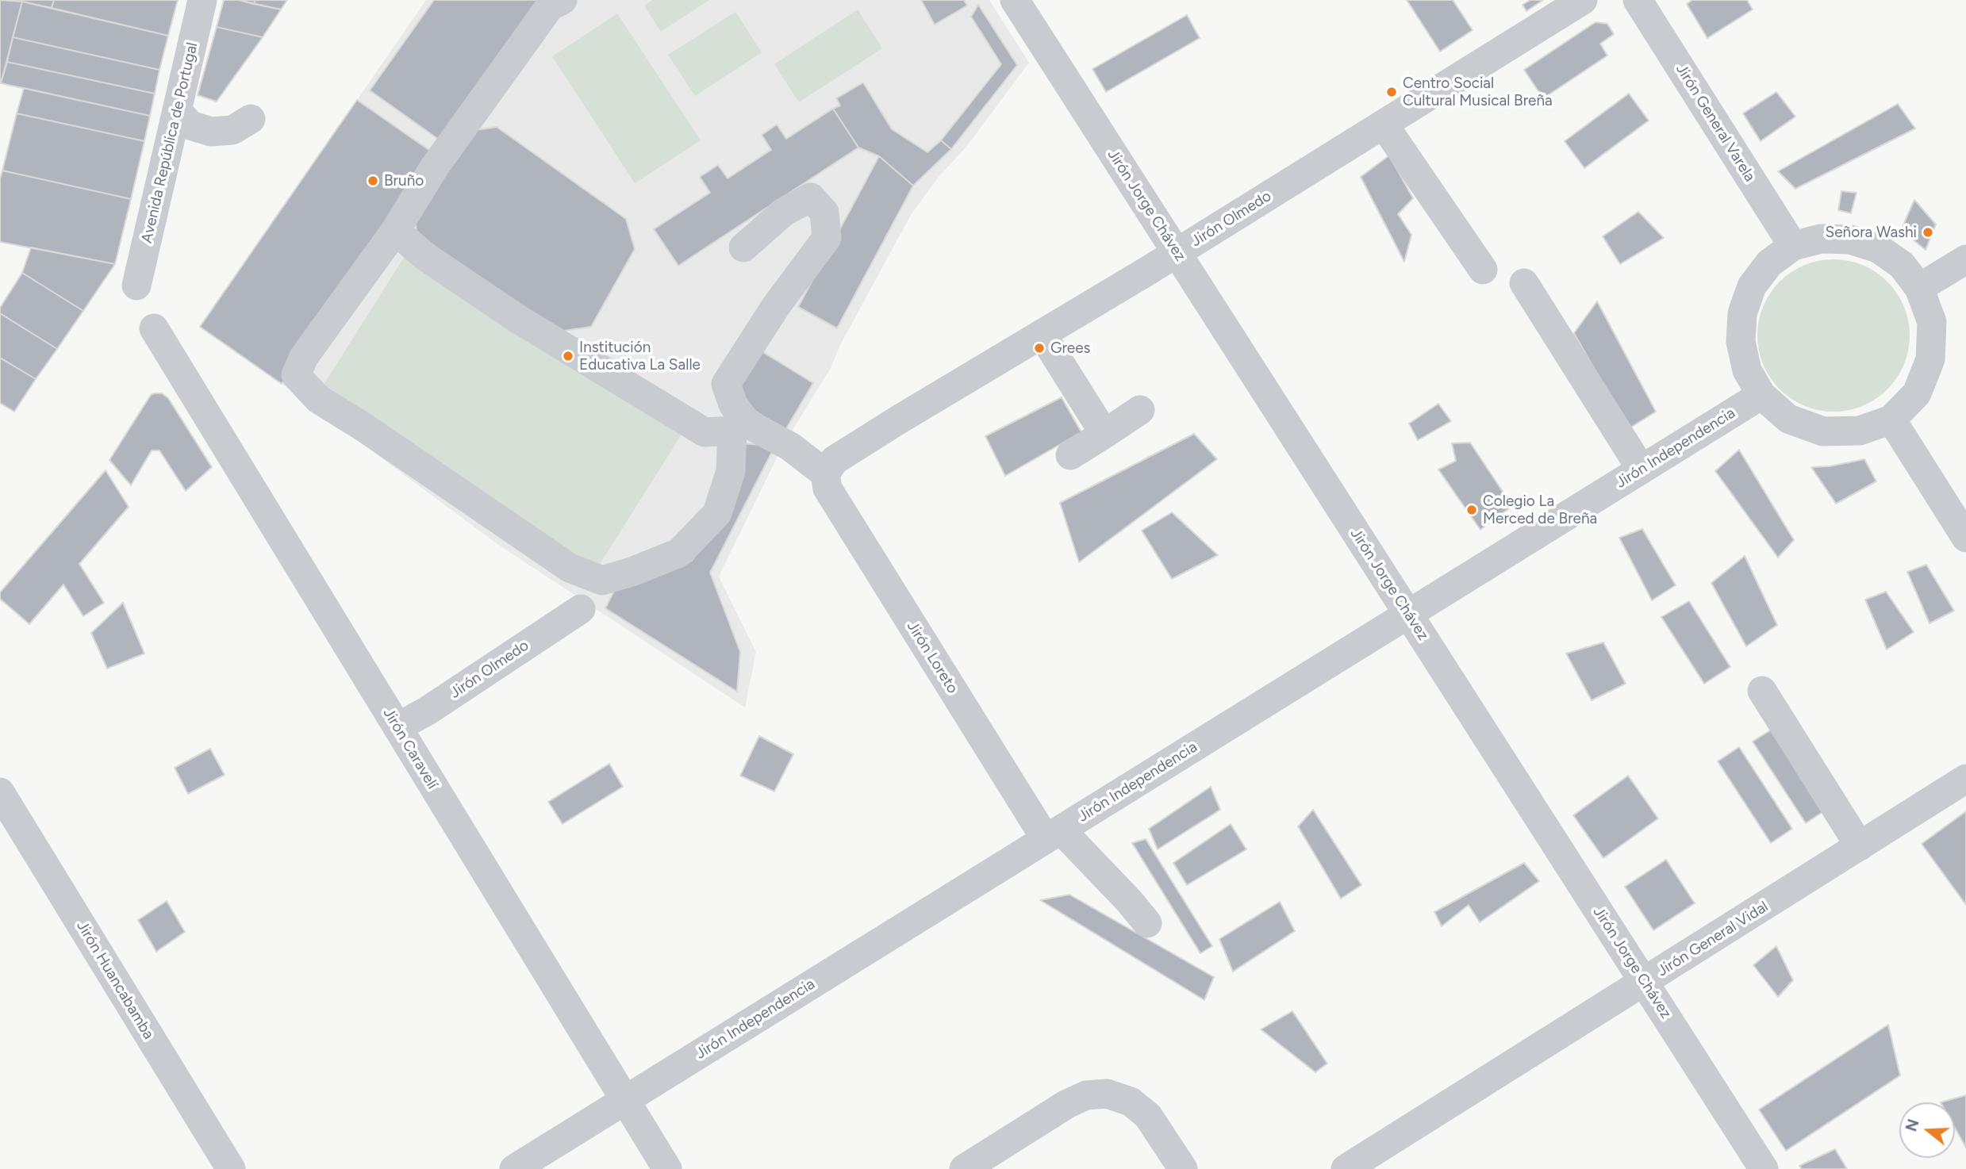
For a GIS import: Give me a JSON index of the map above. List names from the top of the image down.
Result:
{
  "streets": {
    "street": [
      "Jirón General Varela",
      "Avenida República de Portugal",
      "Jirón Jorge Chávez",
      "Jirón Olmedo",
      "Jirón Independencia",
      "Jirón Loreto",
      "Jirón Caravelí",
      "Jirón General Vidal",
      "Jirón Huancabamba"
    ]
  },
  "crossings": [
    ["Jirón General Varela", "Jirón Independencia"],
    ["Jirón Jorge Chávez", "Jirón Olmedo"],
    ["Jirón Jorge Chávez", "Jirón Independencia"],
    ["Jirón Jorge Chávez", "Jirón General Vidal"],
    ["Jirón Olmedo", "Jirón Loreto"],
    ["Jirón Olmedo", "Jirón Caravelí"],
    ["Jirón Independencia", "Jirón Loreto"],
    ["Jirón Independencia", "Jirón Caravelí"]
  ],
  "places": [
    "Centro Social Cultural Musical Breña",
    "Bruño",
    "Señora Washi",
    "Grees",
    "Institución Educativa La Salle",
    "Colegio La Merced de Breña"
  ],
  "north": "left"
}
